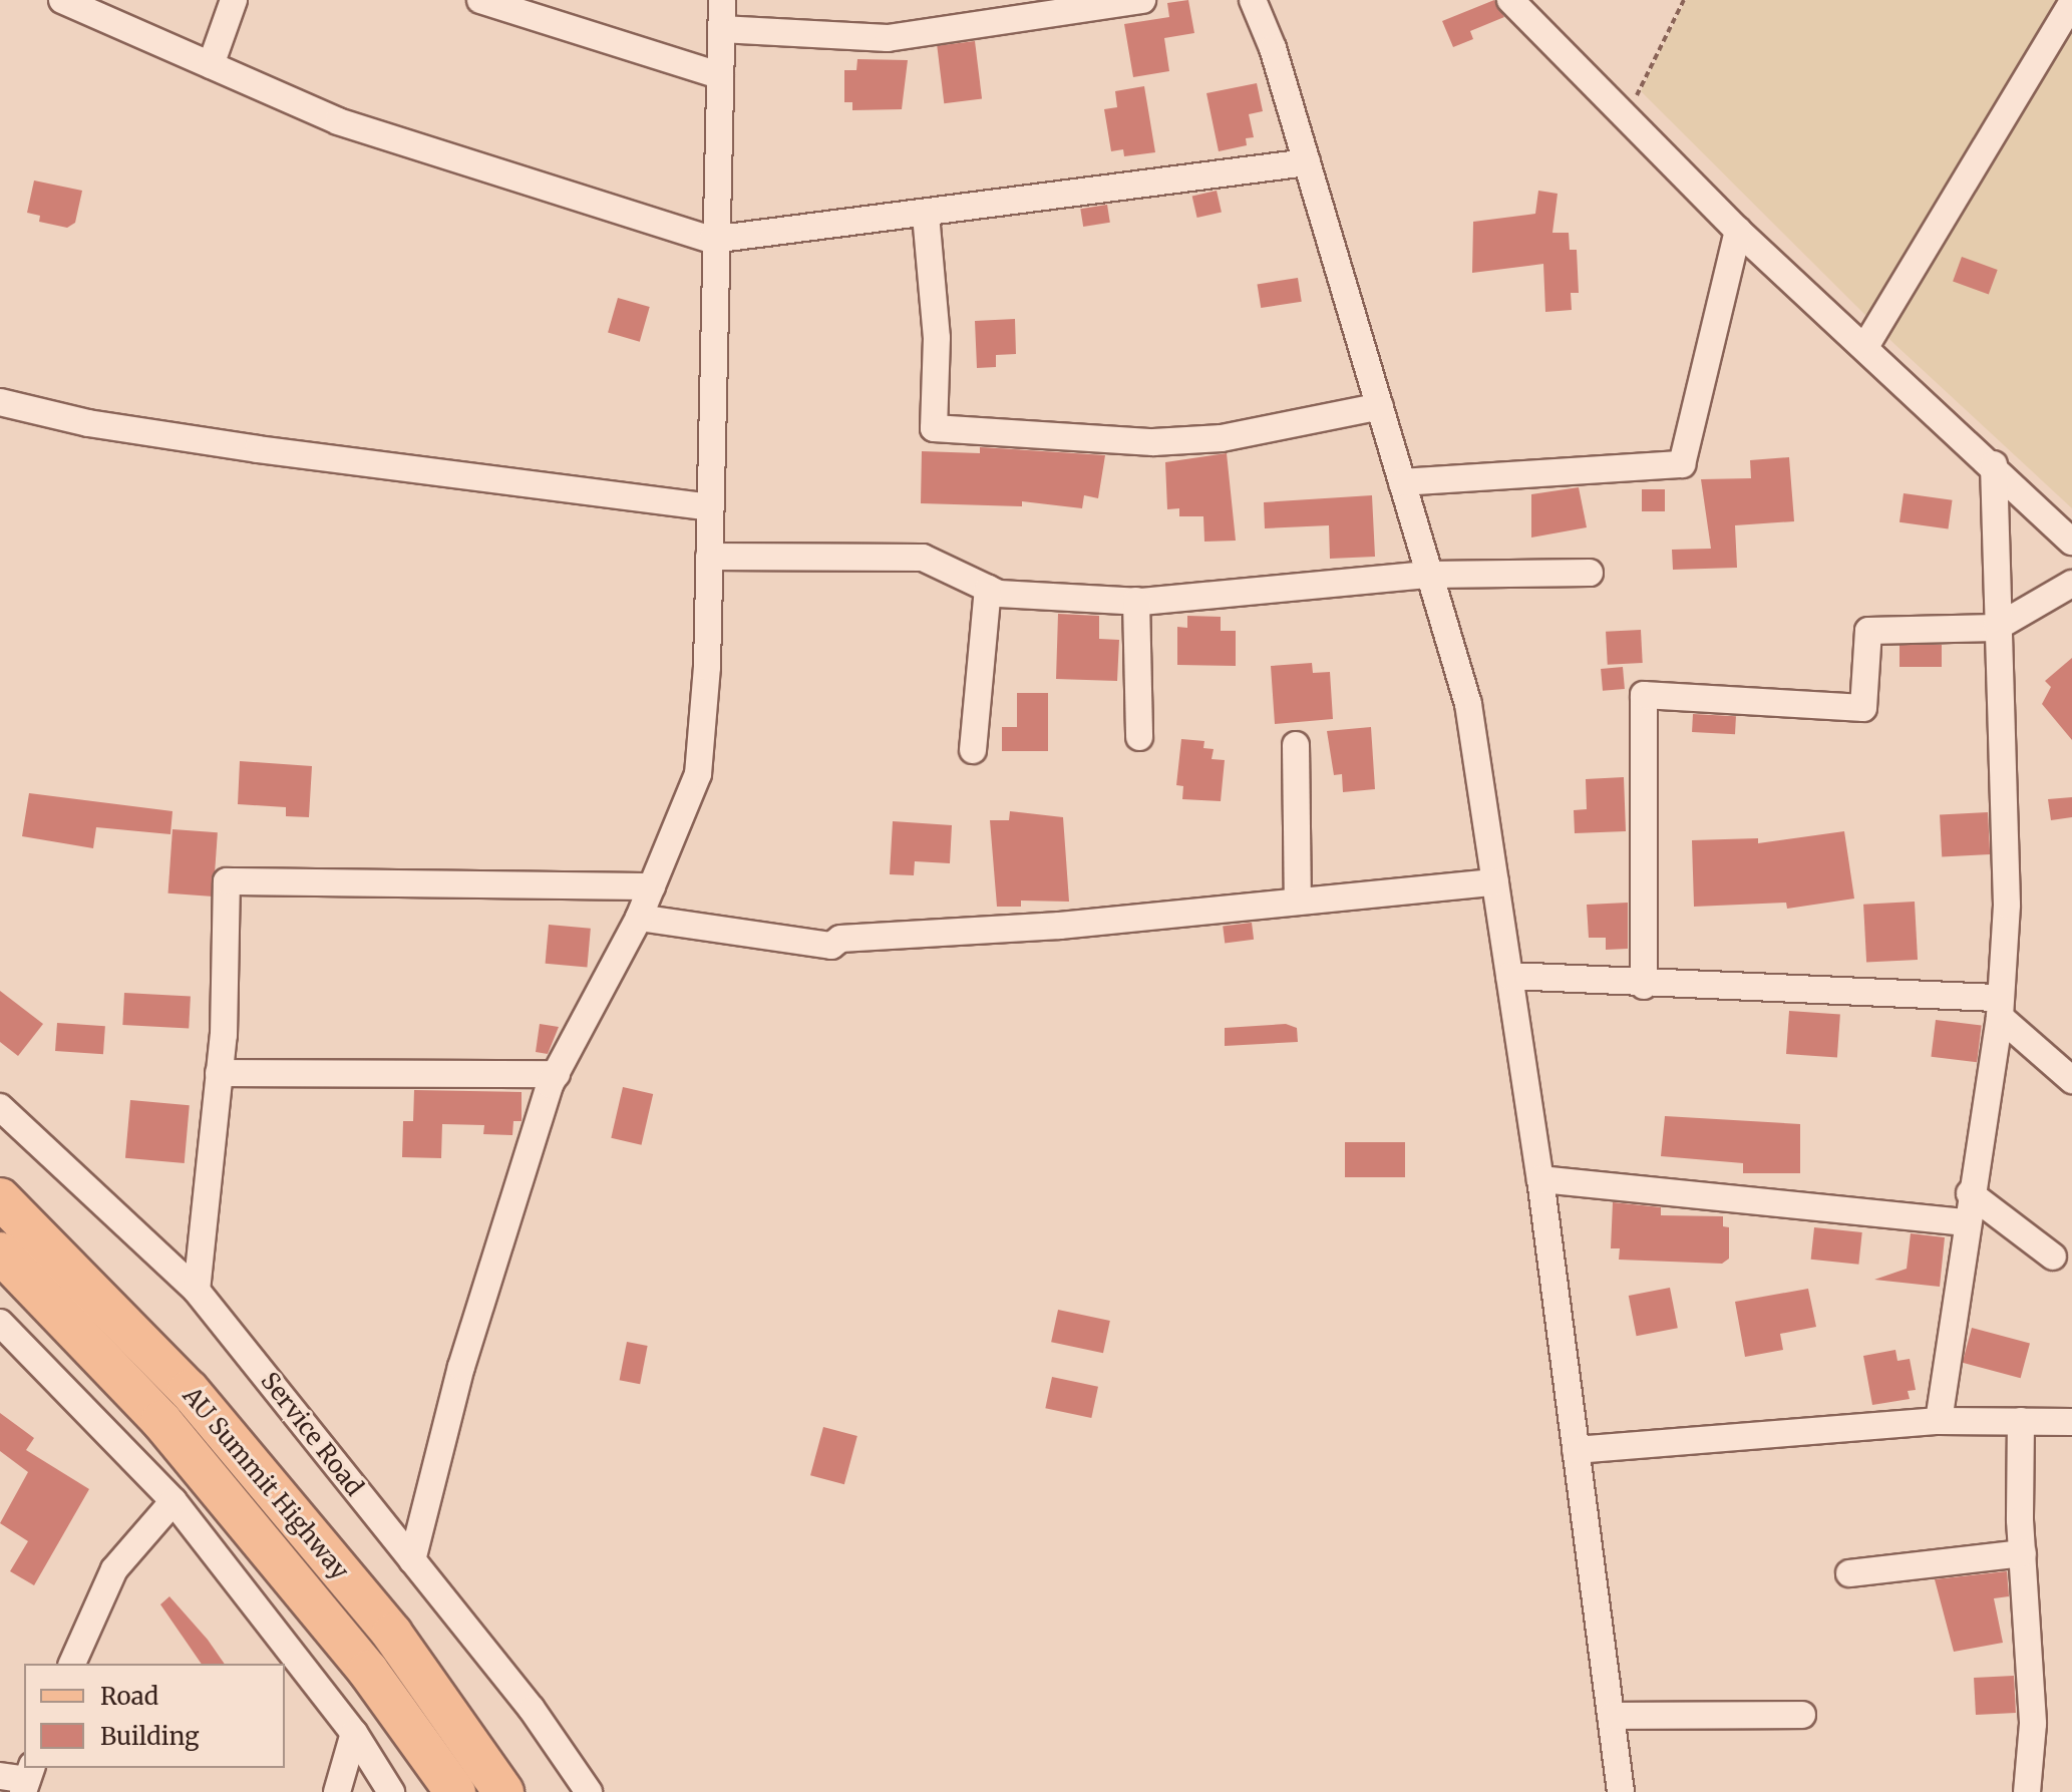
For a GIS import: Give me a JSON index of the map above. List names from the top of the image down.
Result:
{
  "streets": {
    "main road": ["AU Summit Highway"],
    "street": ["Service Road"]
  },
  "legend": ["Road", "Building"]
}
